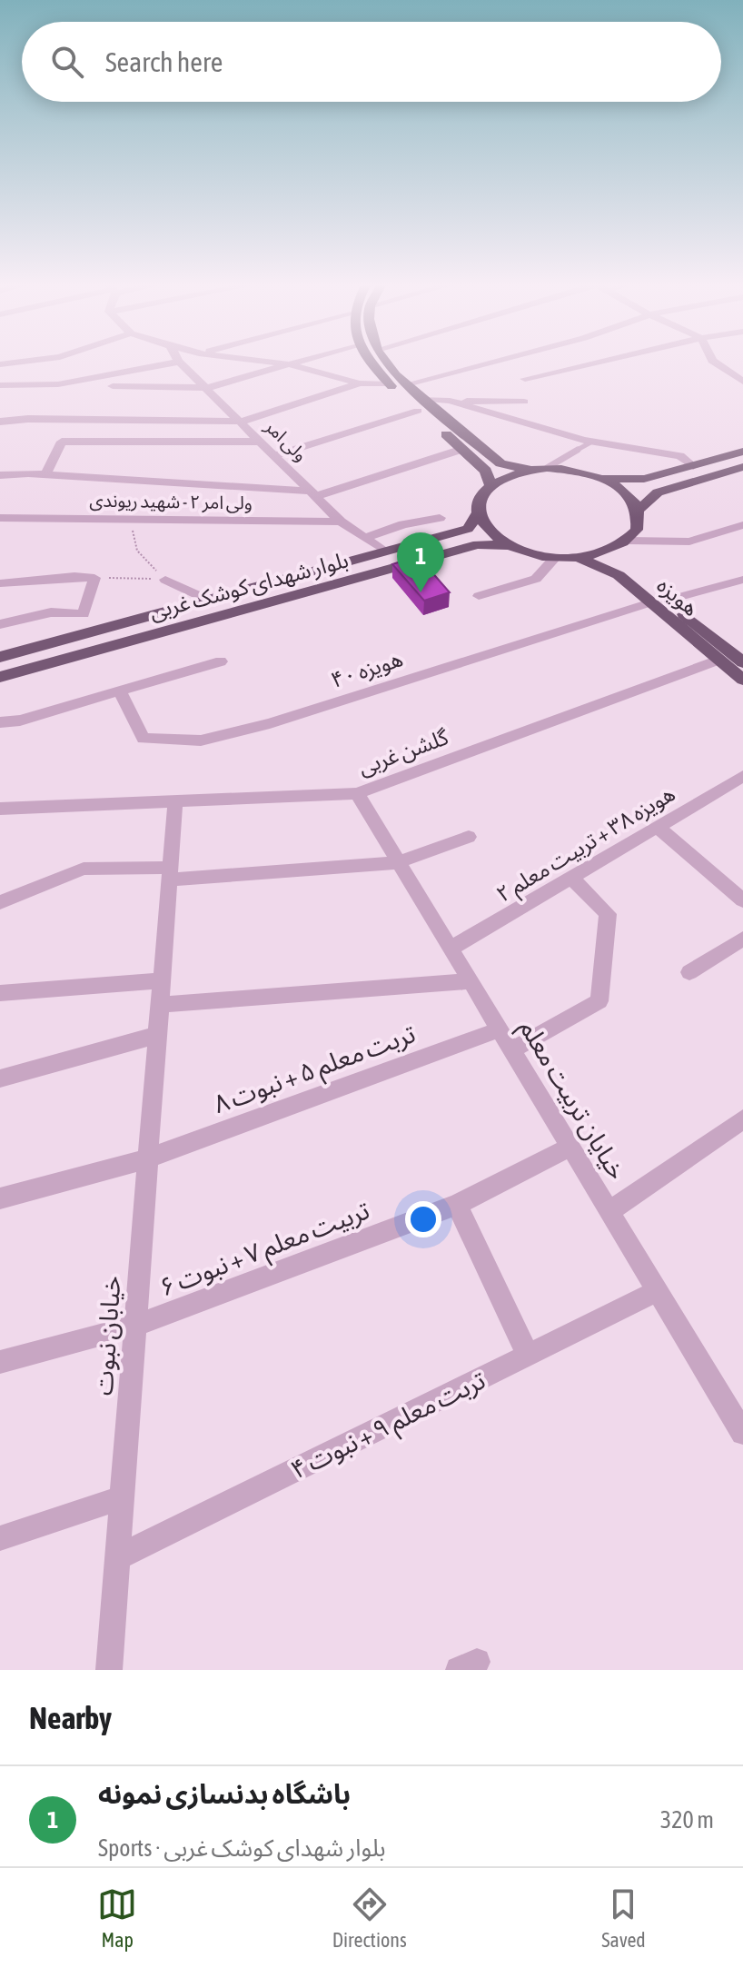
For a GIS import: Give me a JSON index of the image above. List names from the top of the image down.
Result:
{
  "streets": {
    "main road": ["بلوار شهدای کوشک غربی", "هویزه"],
    "street": [
      "ولی امر",
      "ولی امر ۲ - شهید ریوندی",
      "هویزه ۴۰",
      "گلشن غربی",
      "هویزه ۳۸ + تربیت معلم ۲",
      "تربت معلم ۵ + نبوت ۸",
      "خیایان تربیت معلم",
      "تربیت معلم ۷ + نبوت ۶",
      "خیابان نبوت",
      "تربت معلم ۹ + نبوت ۴"
    ]
  },
  "crossings": [
    ["ولی امر", "ولی امر ۲ - شهید ریوندی"],
    ["ولی امر", "بلوار شهدای کوشک غربی"],
    ["بلوار شهدای کوشک غربی", "هویزه"],
    ["هویزه", "هویزه ۴۰"],
    ["هویزه", "گلشن غربی"],
    ["گلشن غربی", "خیایان تربیت معلم"],
    ["گلشن غربی", "خیابان نبوت"],
    ["هویزه ۳۸ + تربیت معلم ۲", "خیایان تربیت معلم"],
    ["تربت معلم ۵ + نبوت ۸", "خیایان تربیت معلم"],
    ["تربت معلم ۵ + نبوت ۸", "خیابان نبوت"],
    ["خیایان تربیت معلم", "تربیت معلم ۷ + نبوت ۶"],
    ["خیایان تربیت معلم", "تربت معلم ۹ + نبوت ۴"],
    ["تربیت معلم ۷ + نبوت ۶", "خیابان نبوت"],
    ["خیابان نبوت", "تربت معلم ۹ + نبوت ۴"]
  ],
  "page": {
    "search": "Search here",
    "pins": "1",
    "heading": "Nearby",
    "list": [
      {
        "mark": "1",
        "name": "باشگاه بدنسازی نمونه",
        "note": "Sports · بلوار شهدای کوشک غربی",
        "value": "320 m"
      }
    ],
    "nav": ["Map", "Directions", "Saved"]
  }
}
